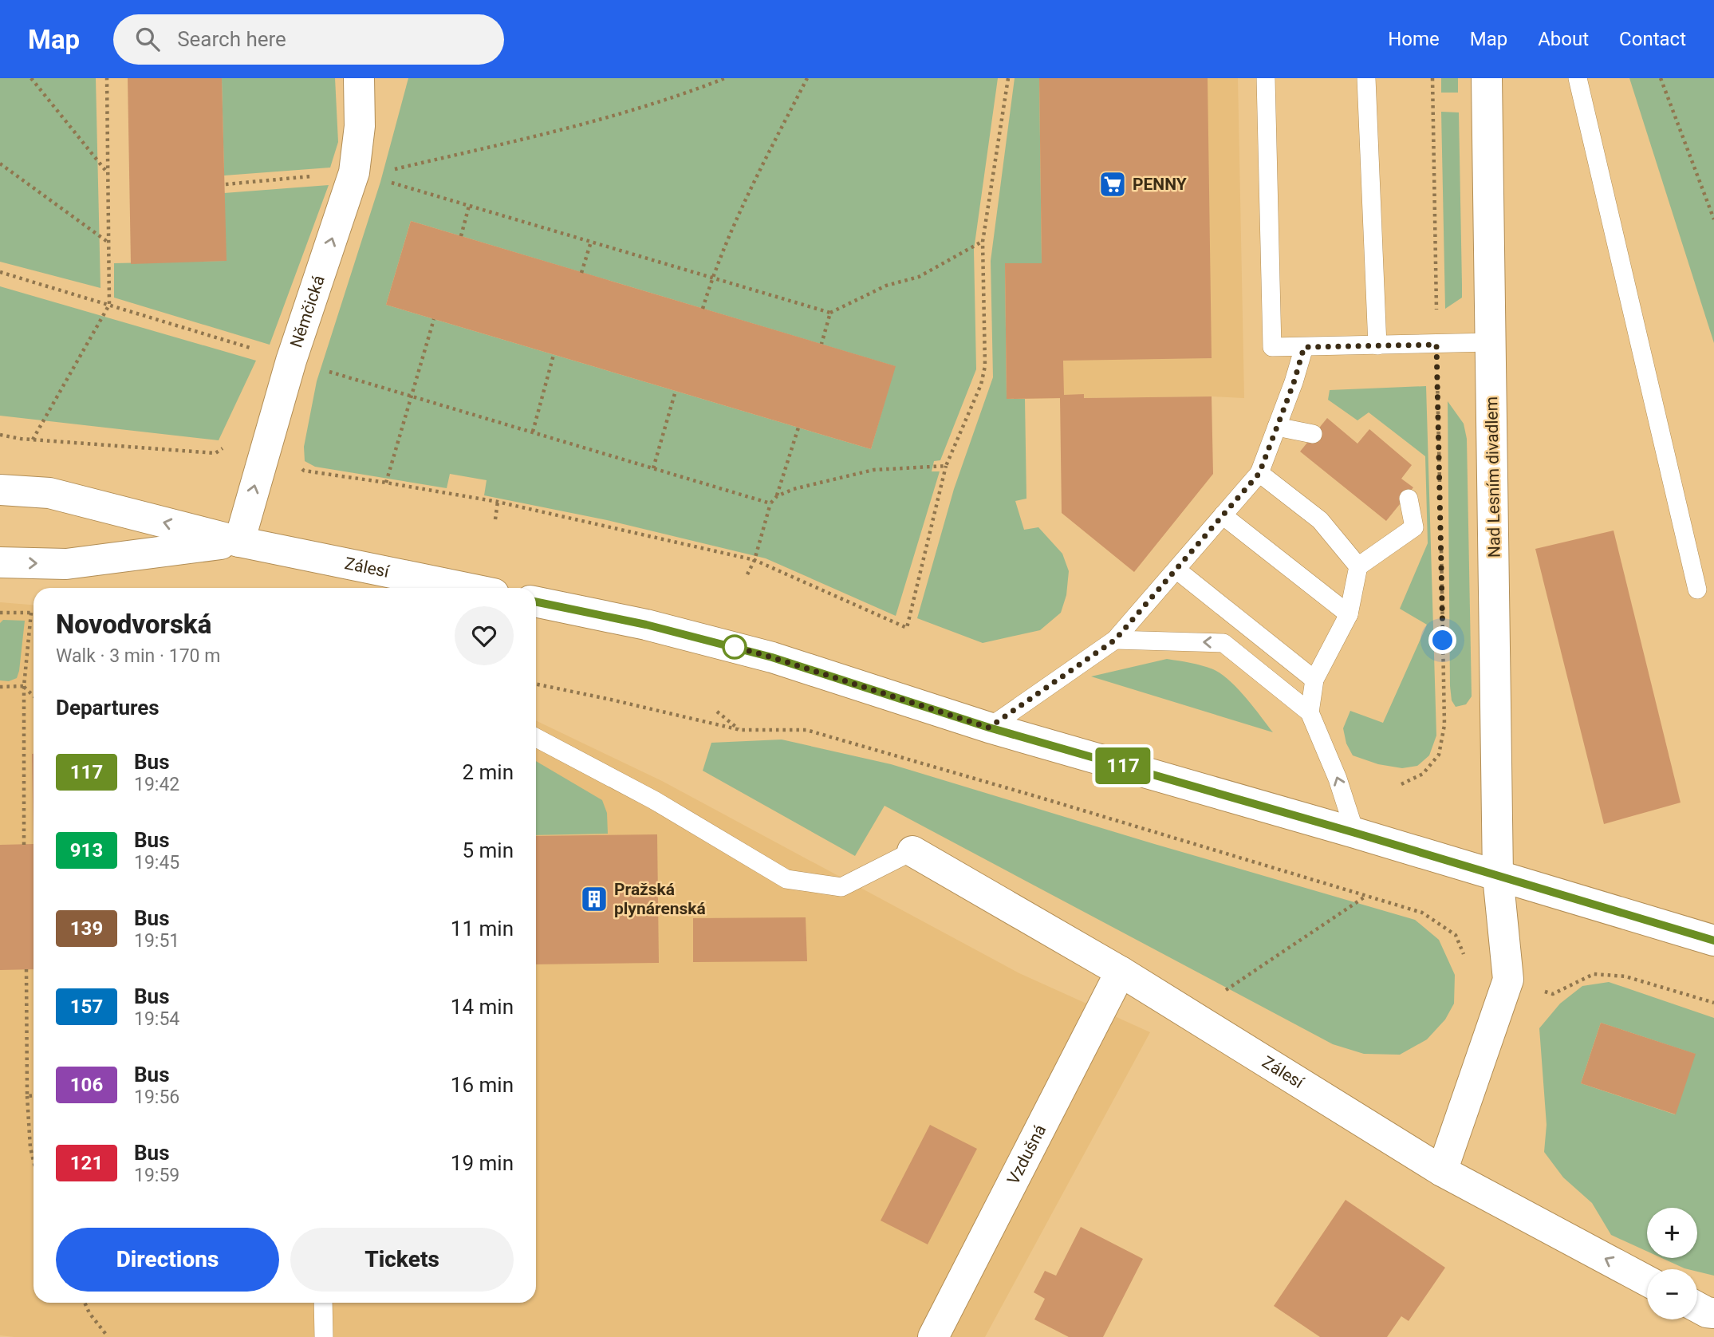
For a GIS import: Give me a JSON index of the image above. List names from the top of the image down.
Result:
{
  "streets": {
    "street": [
      "Němčická",
      "Nad Lesním divadlem",
      "Zálesí",
      "Vzdušná"
    ]
  },
  "crossings": [
    ["Němčická", "Zálesí"],
    ["Nad Lesním divadlem", "Zálesí"],
    ["Zálesí", "Vzdušná"]
  ],
  "one_way": ["Němčická"],
  "places": {
    "supermarket": ["PENNY"],
    "building": ["Pražská plynárenská"]
  },
  "lines": ["bus line 117"],
  "page": {
    "header": "Map",
    "search": "Search here",
    "nav": [
      "Home",
      "Map",
      "About",
      "Contact"
    ],
    "on_map": "117",
    "heading": [
      ["Novodvorská", "Walk · 3 min · 170 m"],
      "Departures"
    ],
    "list": [
      {
        "mark": "117",
        "name": "Bus",
        "note": "19:42",
        "value": "2 min"
      },
      {
        "mark": "913",
        "name": "Bus",
        "note": "19:45",
        "value": "5 min"
      },
      {
        "mark": "139",
        "name": "Bus",
        "note": "19:51",
        "value": "11 min"
      },
      {
        "mark": "157",
        "name": "Bus",
        "note": "19:54",
        "value": "14 min"
      },
      {
        "mark": "106",
        "name": "Bus",
        "note": "19:56",
        "value": "16 min"
      },
      {
        "mark": "121",
        "name": "Bus",
        "note": "19:59",
        "value": "19 min"
      }
    ],
    "map_buttons": ["+", "−"],
    "buttons": ["Directions", "Tickets"]
  }
}
